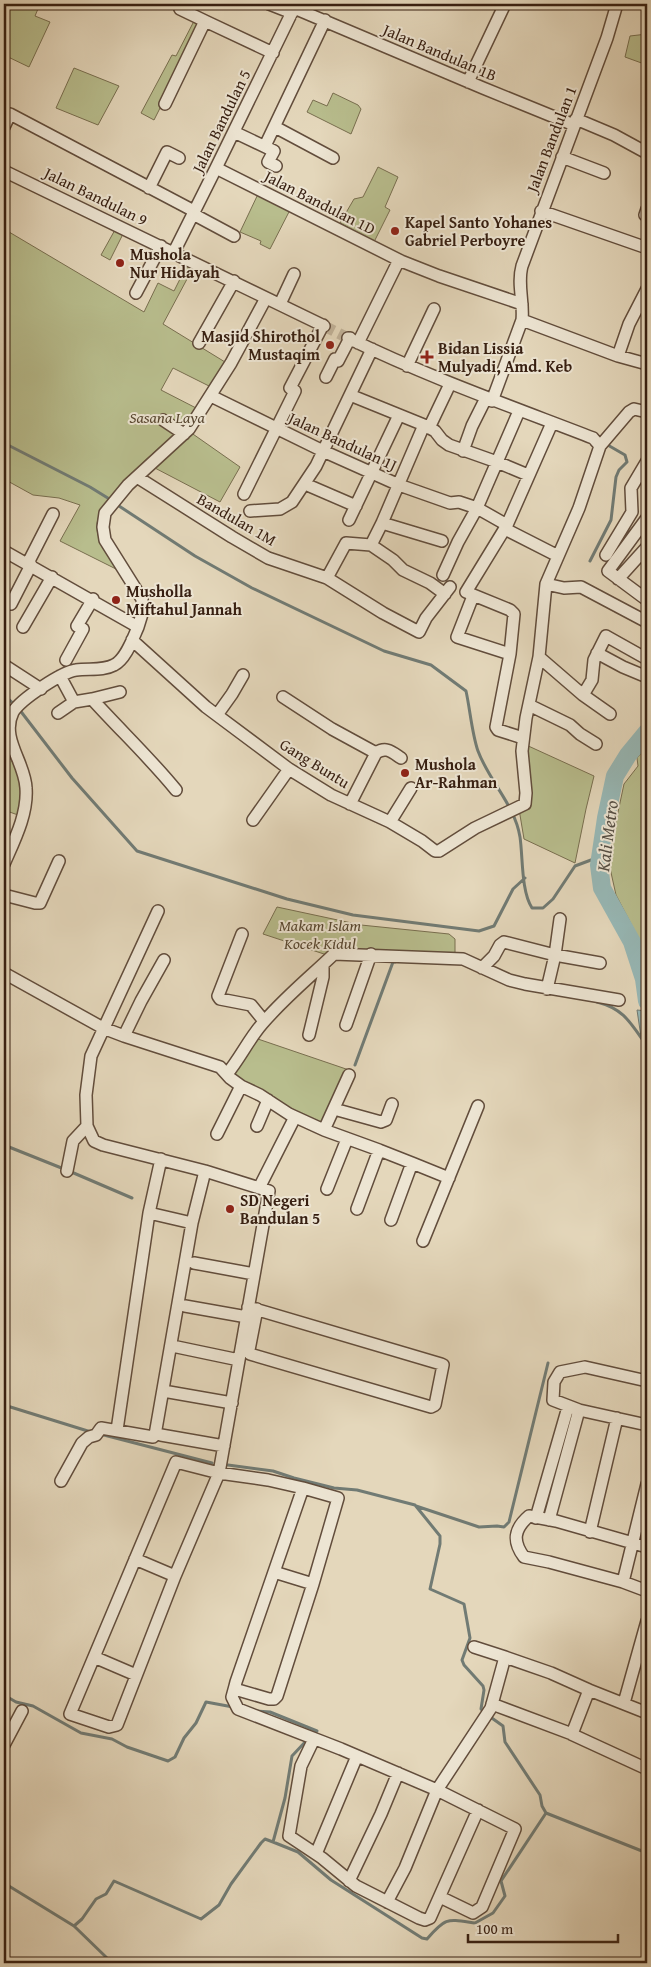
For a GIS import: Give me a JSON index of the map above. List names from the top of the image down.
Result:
{
  "streets": {
    "street": [
      "Jalan Bandulan 1B",
      "Jalan Bandulan 5",
      "Jalan Bandulan 1",
      "Jalan Bandulan 9",
      "Jalan Bandulan 1D",
      "Jalan Bandulan 1J",
      "Bandulan 1M",
      "Gang Buntu"
    ]
  },
  "crossings": [
    ["Jalan Bandulan 1B", "Jalan Bandulan 5"],
    ["Jalan Bandulan 1B", "Jalan Bandulan 1"],
    ["Jalan Bandulan 5", "Jalan Bandulan 9"],
    ["Jalan Bandulan 5", "Jalan Bandulan 1D"],
    ["Jalan Bandulan 1", "Jalan Bandulan 1D"],
    ["Jalan Bandulan 9", "Jalan Bandulan 1J"],
    ["Jalan Bandulan 1J", "Bandulan 1M"]
  ],
  "water": ["Kali Metro"],
  "parks": ["Sasana Laya", "Makam Islam Kocek Kidul"],
  "places": {
    "other": [
      "Kapel Santo Yohanes Gabriel Perboyre",
      "Mushola Nur Hidayah",
      "Masjid Shirothol Mustaqim",
      "Musholla Miftahul Jannah",
      "Mushola Ar-Rahman",
      "SD Negeri Bandulan 5"
    ],
    "health": ["Bidan Lissia Mulyadi, Amd. Keb"]
  },
  "scale_bar": "100 m"
}
